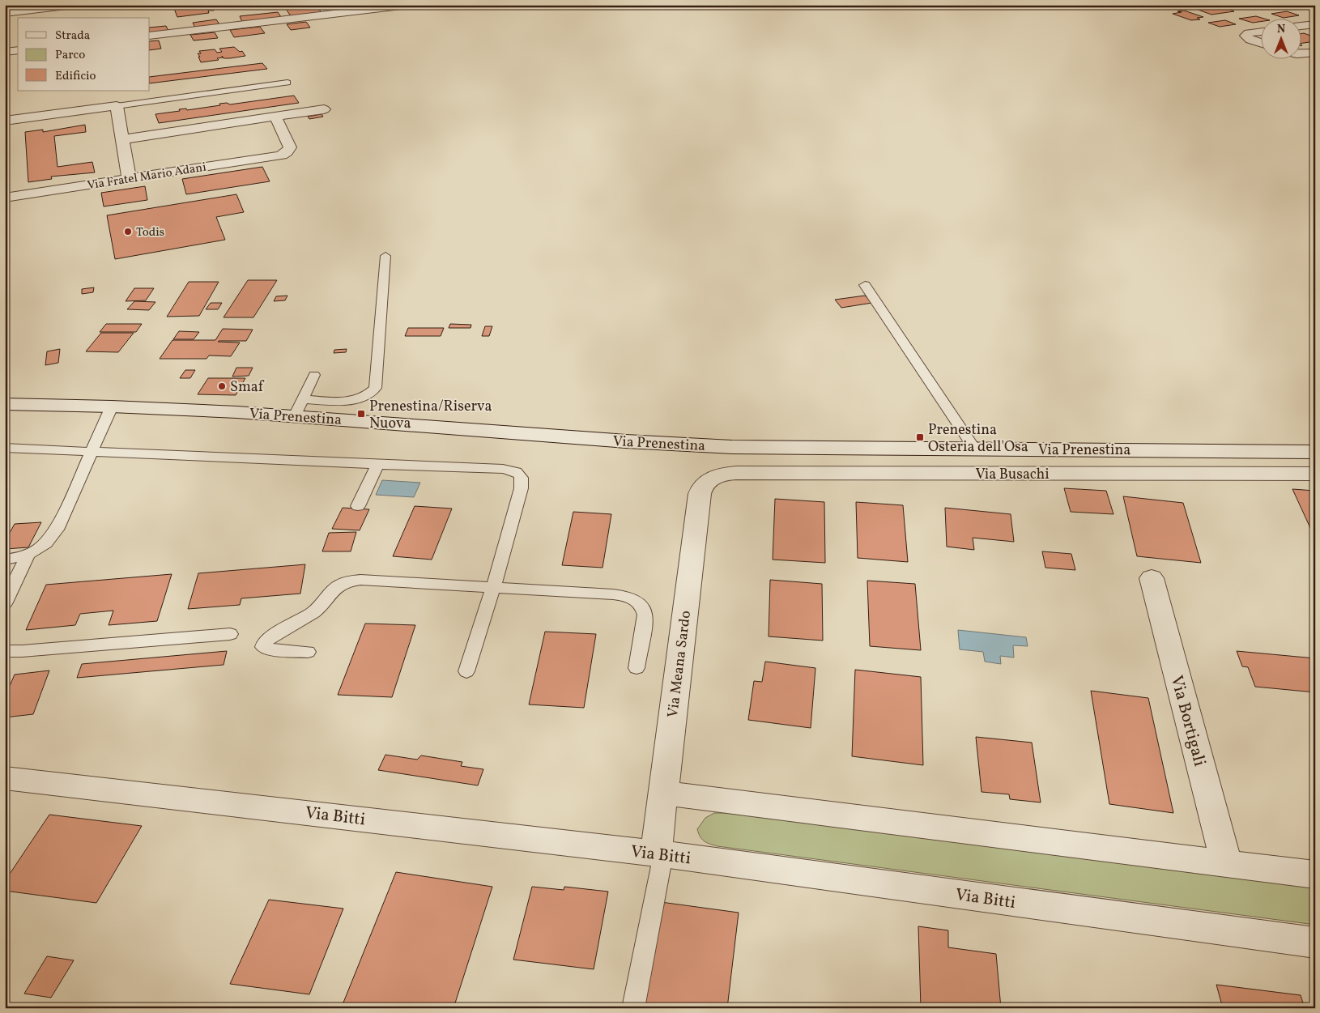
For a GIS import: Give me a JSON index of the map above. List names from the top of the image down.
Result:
{
  "streets": {
    "street": [
      "Via Fratel Mario Adani",
      "Via Prenestina",
      "Via Busachi",
      "Via Meana Sardo",
      "Via Bortigali",
      "Via Bitti"
    ]
  },
  "crossings": [
    ["Via Busachi", "Via Meana Sardo"],
    ["Via Meana Sardo", "Via Bitti"]
  ],
  "places": {
    "other": ["Todis", "Smaf"],
    "transit": ["Prenestina/Riserva Nuova", "Prenestina Osteria dell'Osa"]
  },
  "legend": ["Strada", "Parco", "Edificio"],
  "north": "top"
}
